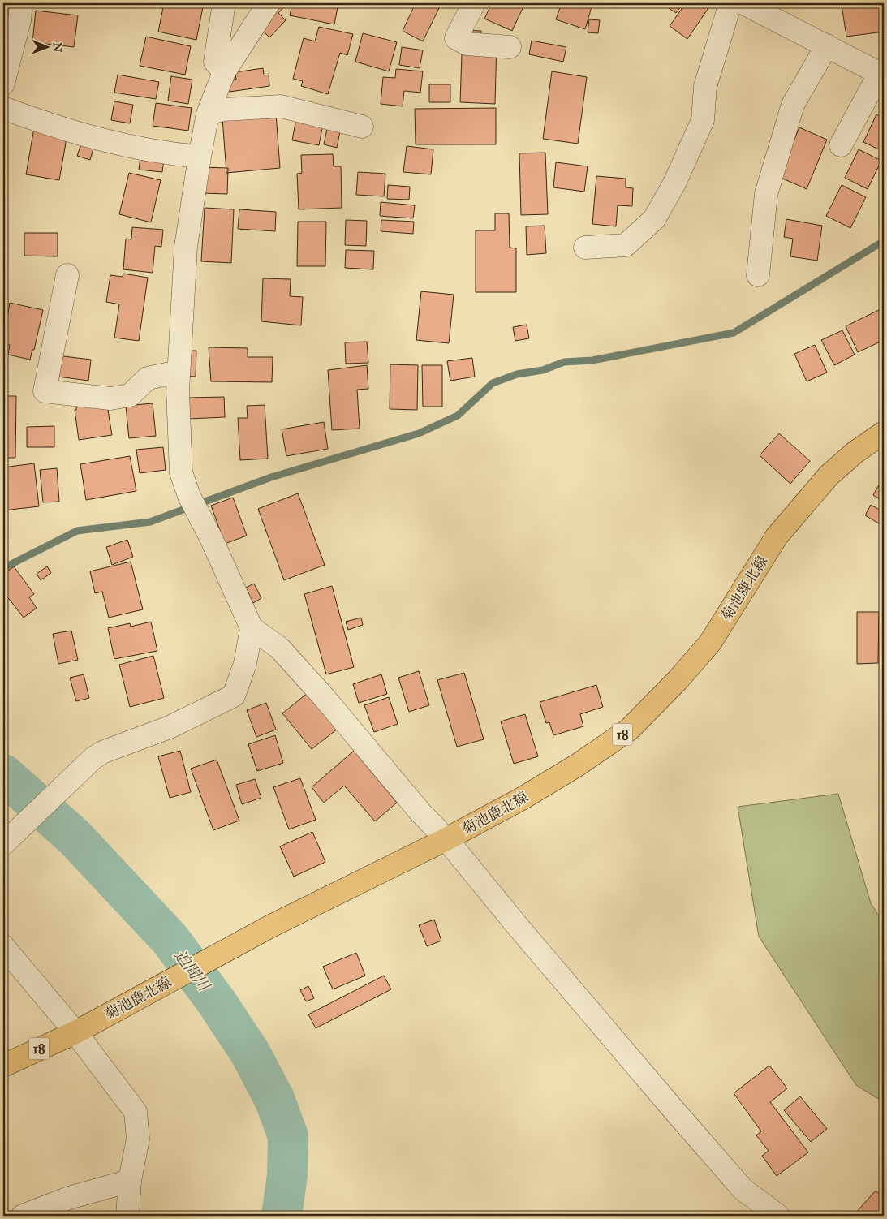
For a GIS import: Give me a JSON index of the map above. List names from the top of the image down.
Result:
{
  "streets": {
    "main road": ["菊池鹿北線", "18"]
  },
  "water": ["迫間川"],
  "north": "right"
}
